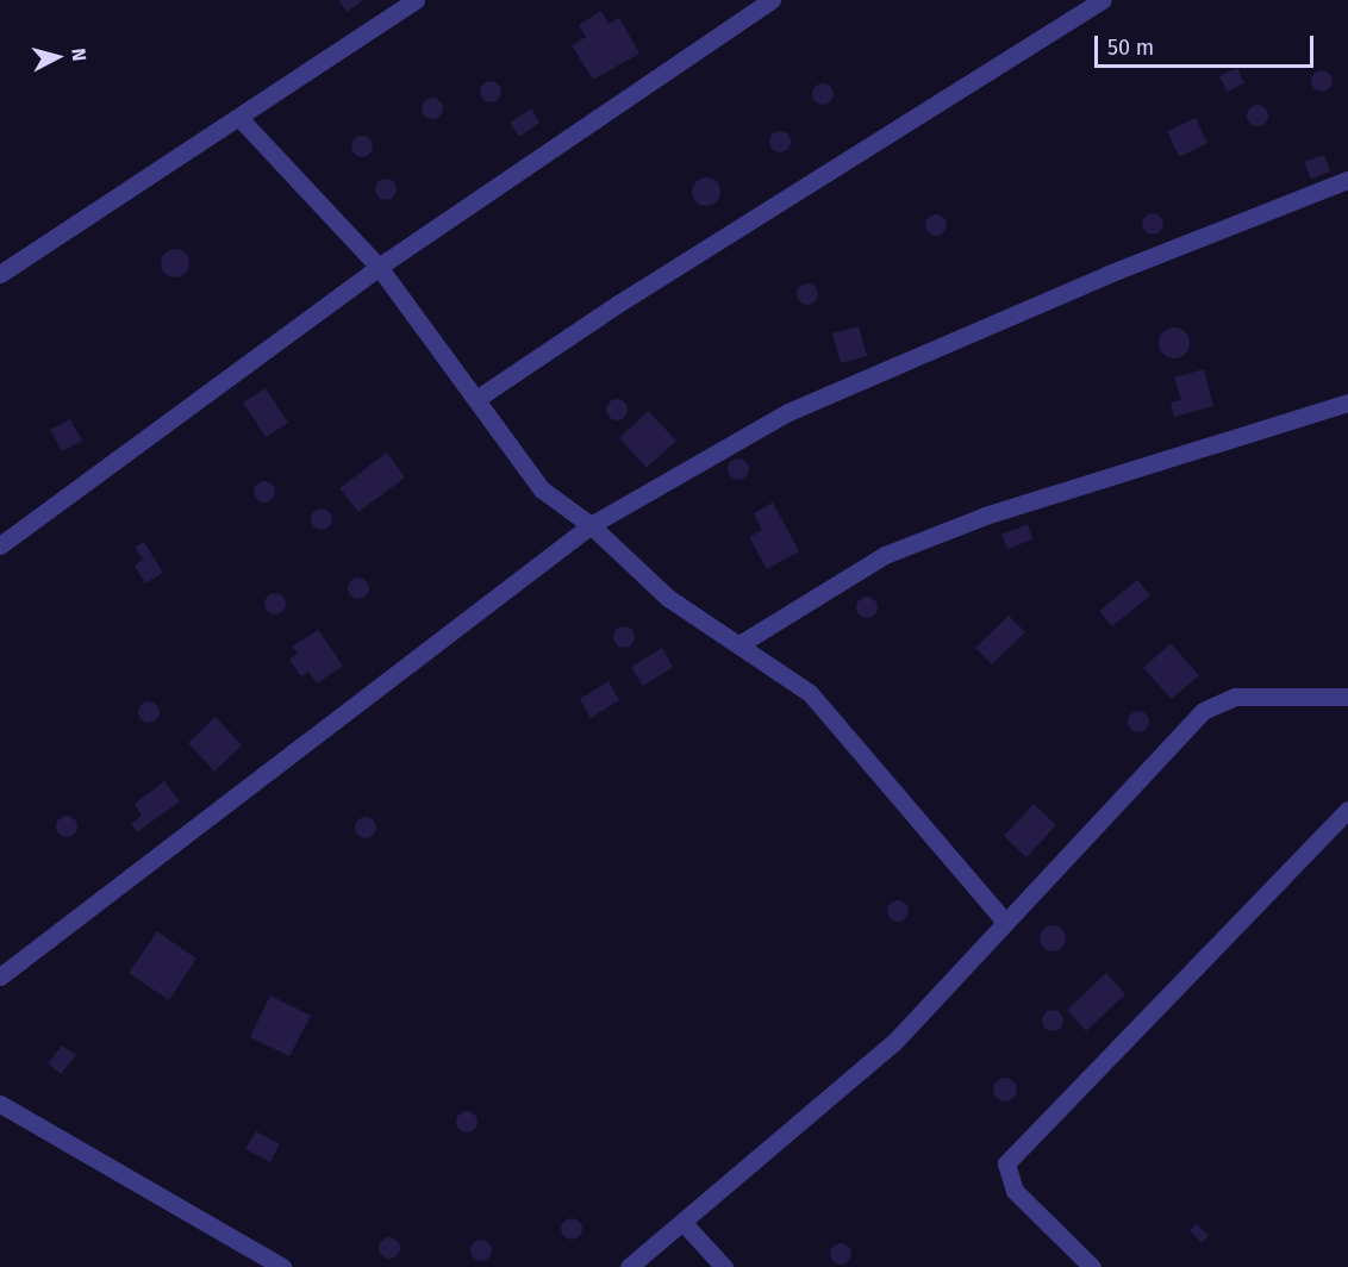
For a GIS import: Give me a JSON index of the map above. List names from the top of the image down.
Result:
{
  "scale_bar": "50 m",
  "north": "right"
}
